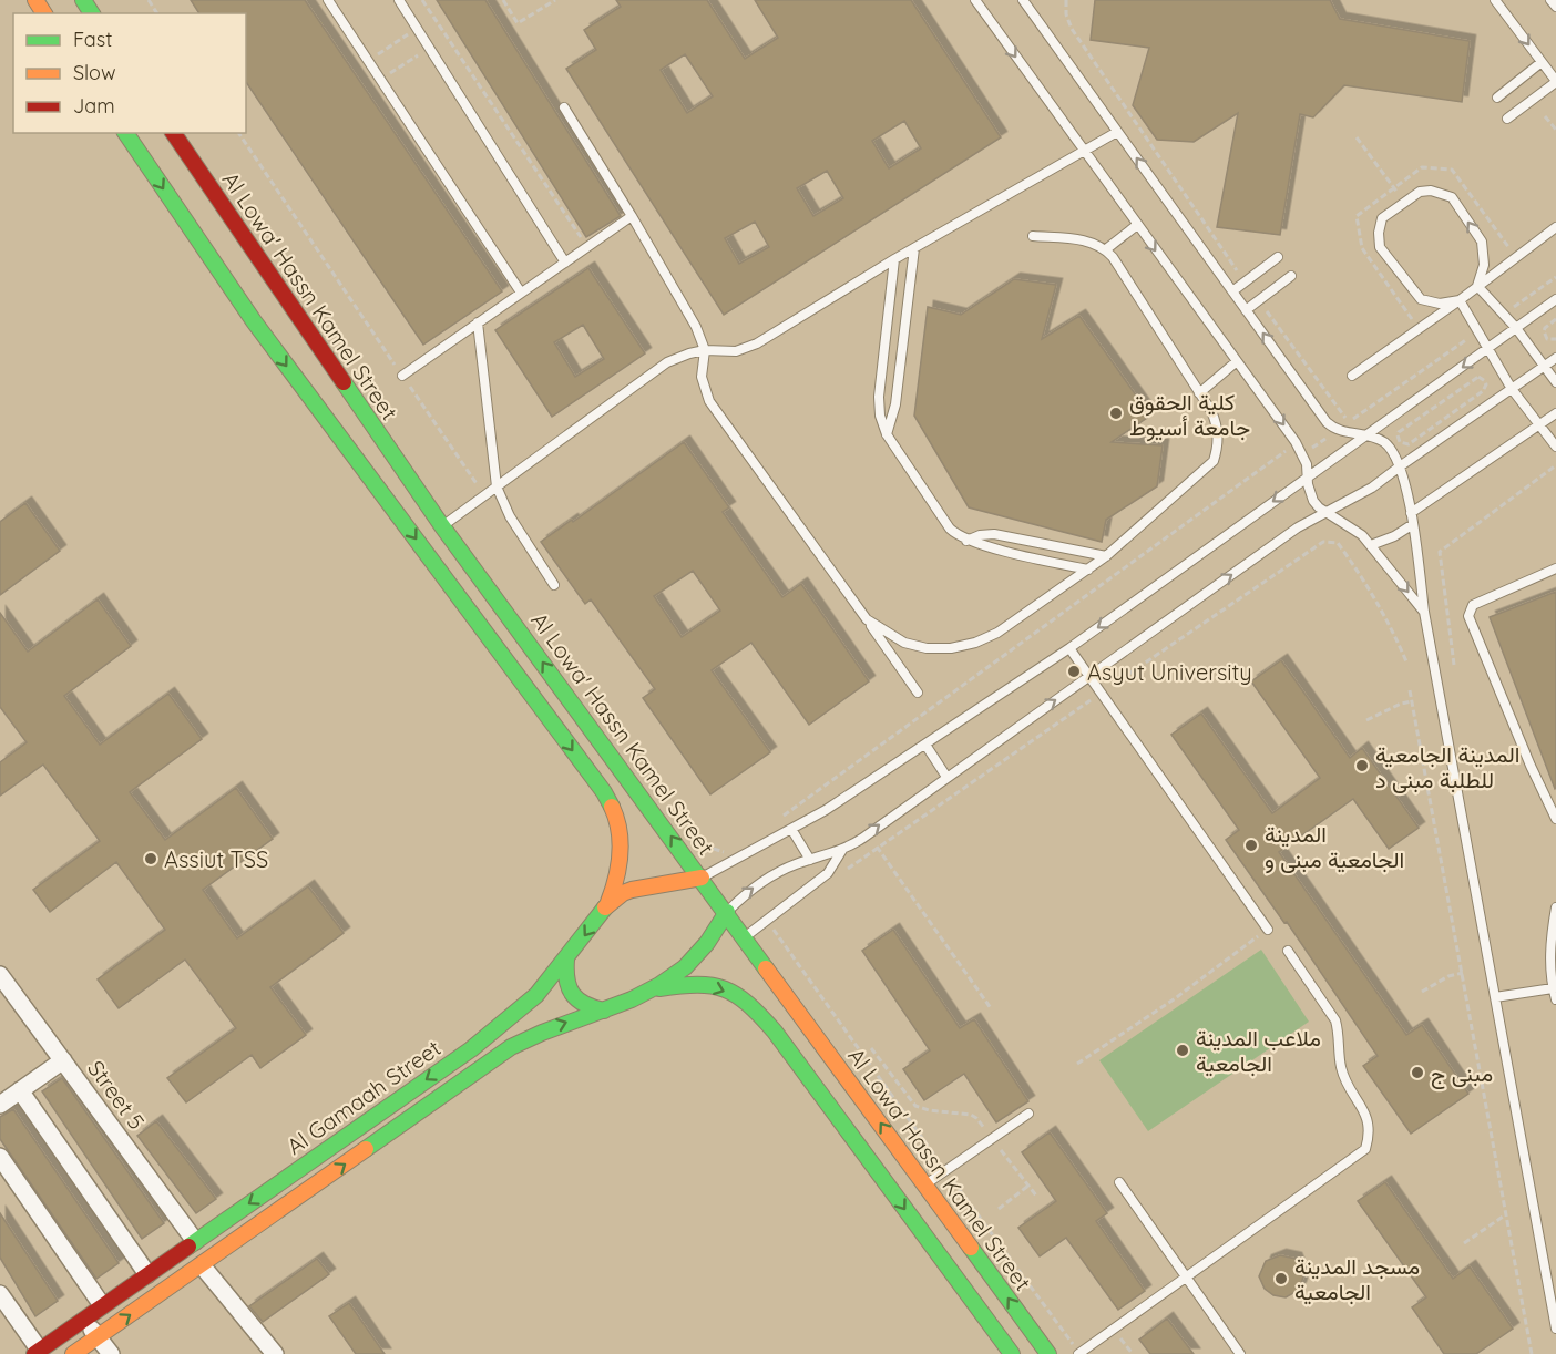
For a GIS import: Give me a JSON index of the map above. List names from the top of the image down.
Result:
{
  "streets": {
    "main road": ["Al Lowa' Hassn Kamel Street", "Al Gamaah Street"],
    "street": ["Street 5"]
  },
  "crossings": [
    ["Al Lowa' Hassn Kamel Street", "Al Gamaah Street"],
    ["Street 5", "Al Gamaah Street"]
  ],
  "places": [
    "كلية الحقوق جامعة أسيوط",
    "Asyut University",
    "المدينة الجامعية للطلبة مبنى د",
    "المدينة الجامعية مبنى و",
    "Assiut TSS",
    "ملاعب المدينة الجامعية",
    "مبنى ج",
    "مسجد المدينة الجامعية"
  ],
  "legend": ["Fast", "Slow", "Jam"]
}
